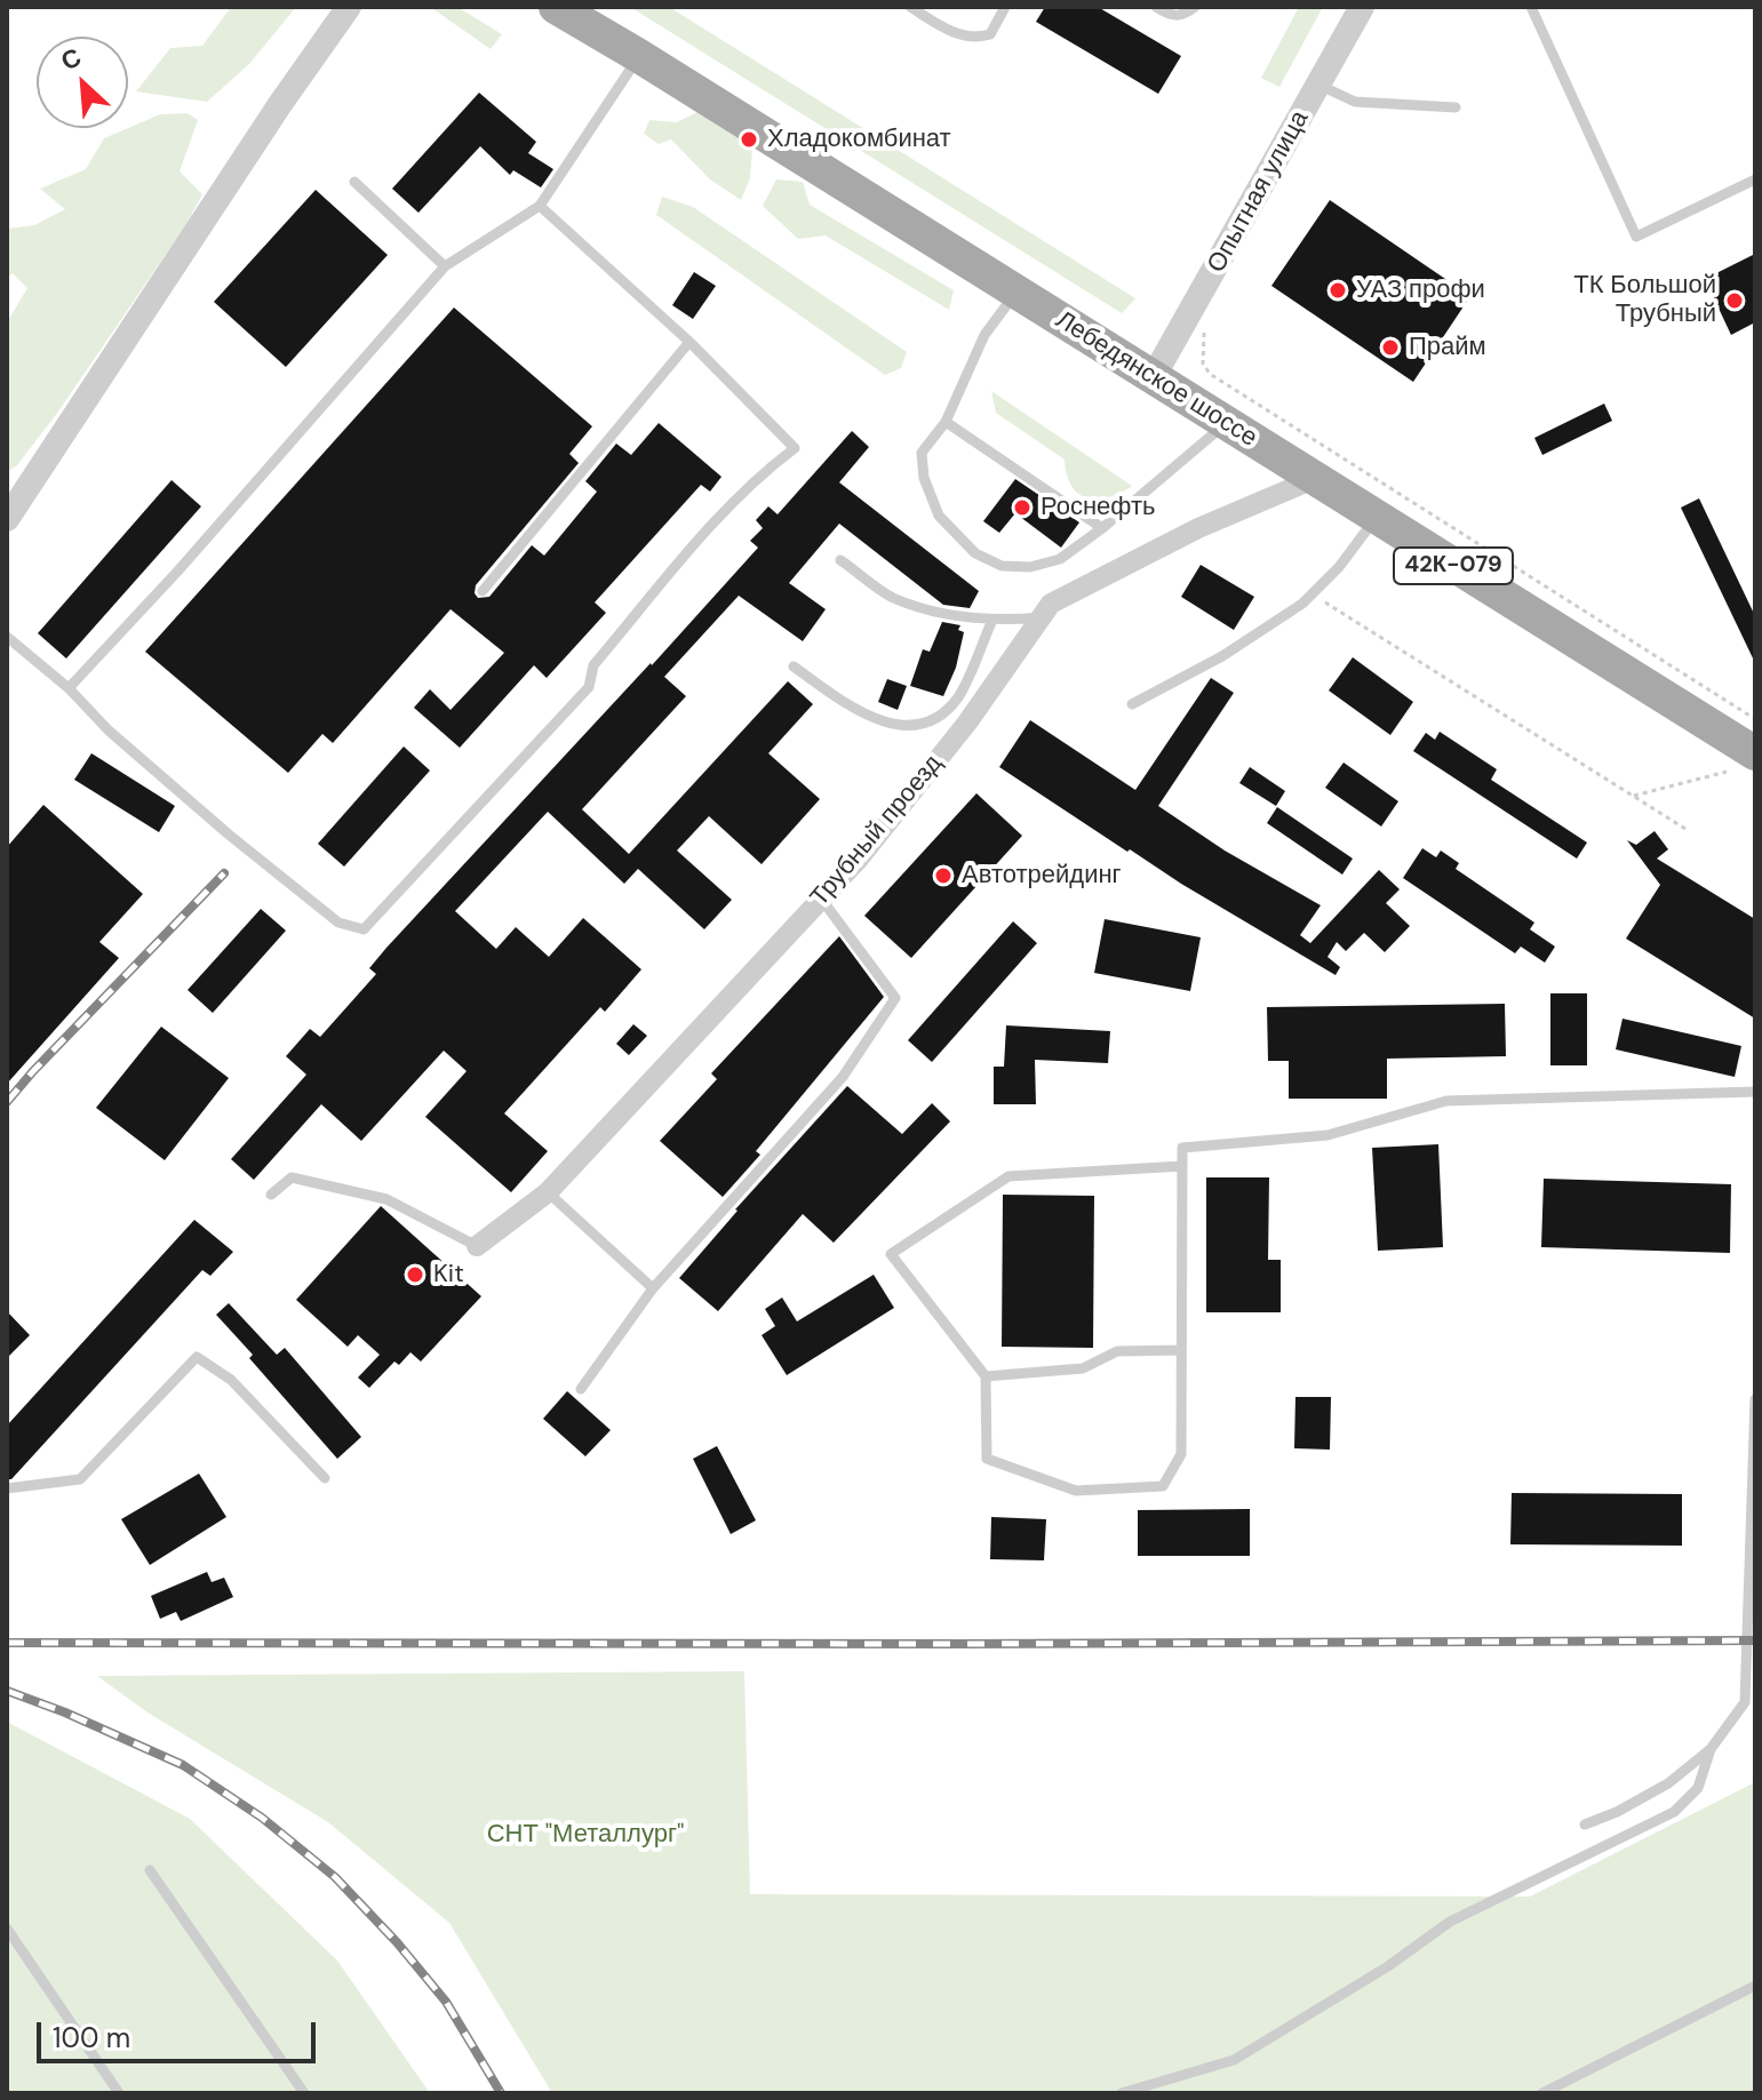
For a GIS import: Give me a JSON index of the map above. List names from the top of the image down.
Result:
{
  "streets": {
    "main road": ["Лебедянское шоссе", "42К-079"],
    "street": ["Опытная улица", "Трубный проезд"]
  },
  "crossings": [
    ["Опытная улица", "Лебедянское шоссе"],
    ["Лебедянское шоссе", "Трубный проезд"]
  ],
  "parks": ["СНТ \"Металлург\""],
  "places": [
    "Хладокомбинат",
    "УАЗ профи",
    "ТК Большой Трубный",
    "Прайм",
    "Роснефть",
    "Автотрейдинг",
    "Kit"
  ],
  "scale_bar": "100 m",
  "north": "top left"
}
